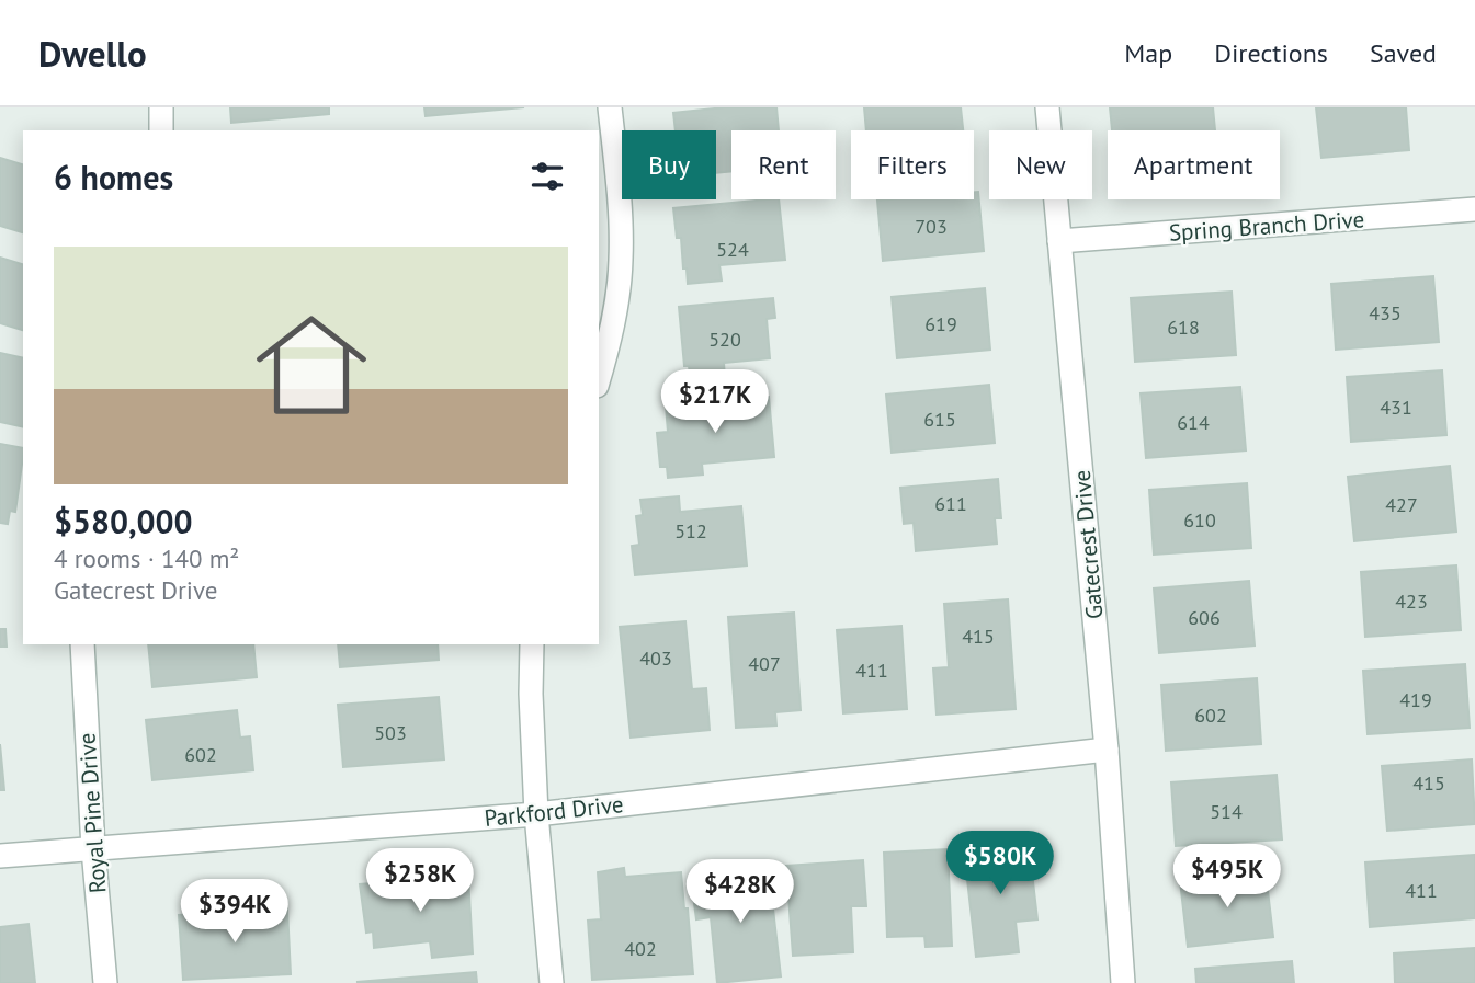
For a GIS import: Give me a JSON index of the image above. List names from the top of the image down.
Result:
{
  "streets": {
    "street": [
      "Spring Branch Drive",
      "Gatecrest Drive",
      "Parkford Drive",
      "Royal Pine Drive"
    ]
  },
  "crossings": [
    ["Spring Branch Drive", "Gatecrest Drive"],
    ["Gatecrest Drive", "Parkford Drive"],
    ["Parkford Drive", "Royal Pine Drive"]
  ],
  "house_numbers": [
    "703",
    "524",
    "435",
    "619",
    "618",
    "520",
    "431",
    "615",
    "614",
    "611",
    "427",
    "610",
    "512",
    "423",
    "606",
    "415",
    "403",
    "407",
    "411",
    "419",
    "602",
    "503",
    "602",
    "415",
    "514",
    "411",
    "402"
  ],
  "page": {
    "header": "Dwello",
    "nav": ["Map", "Directions", "Saved"],
    "chip": [
      "Buy",
      "Rent",
      "Filters",
      "New",
      "Apartment"
    ],
    "heading": "6 homes",
    "list": [
      {
        "name": "$580,000",
        "note": "4 rooms · 140 m² · Gatecrest Drive"
      }
    ],
    "price": [
      "$217K",
      "$580K",
      "$495K",
      "$258K",
      "$428K",
      "$394K"
    ]
  }
}
